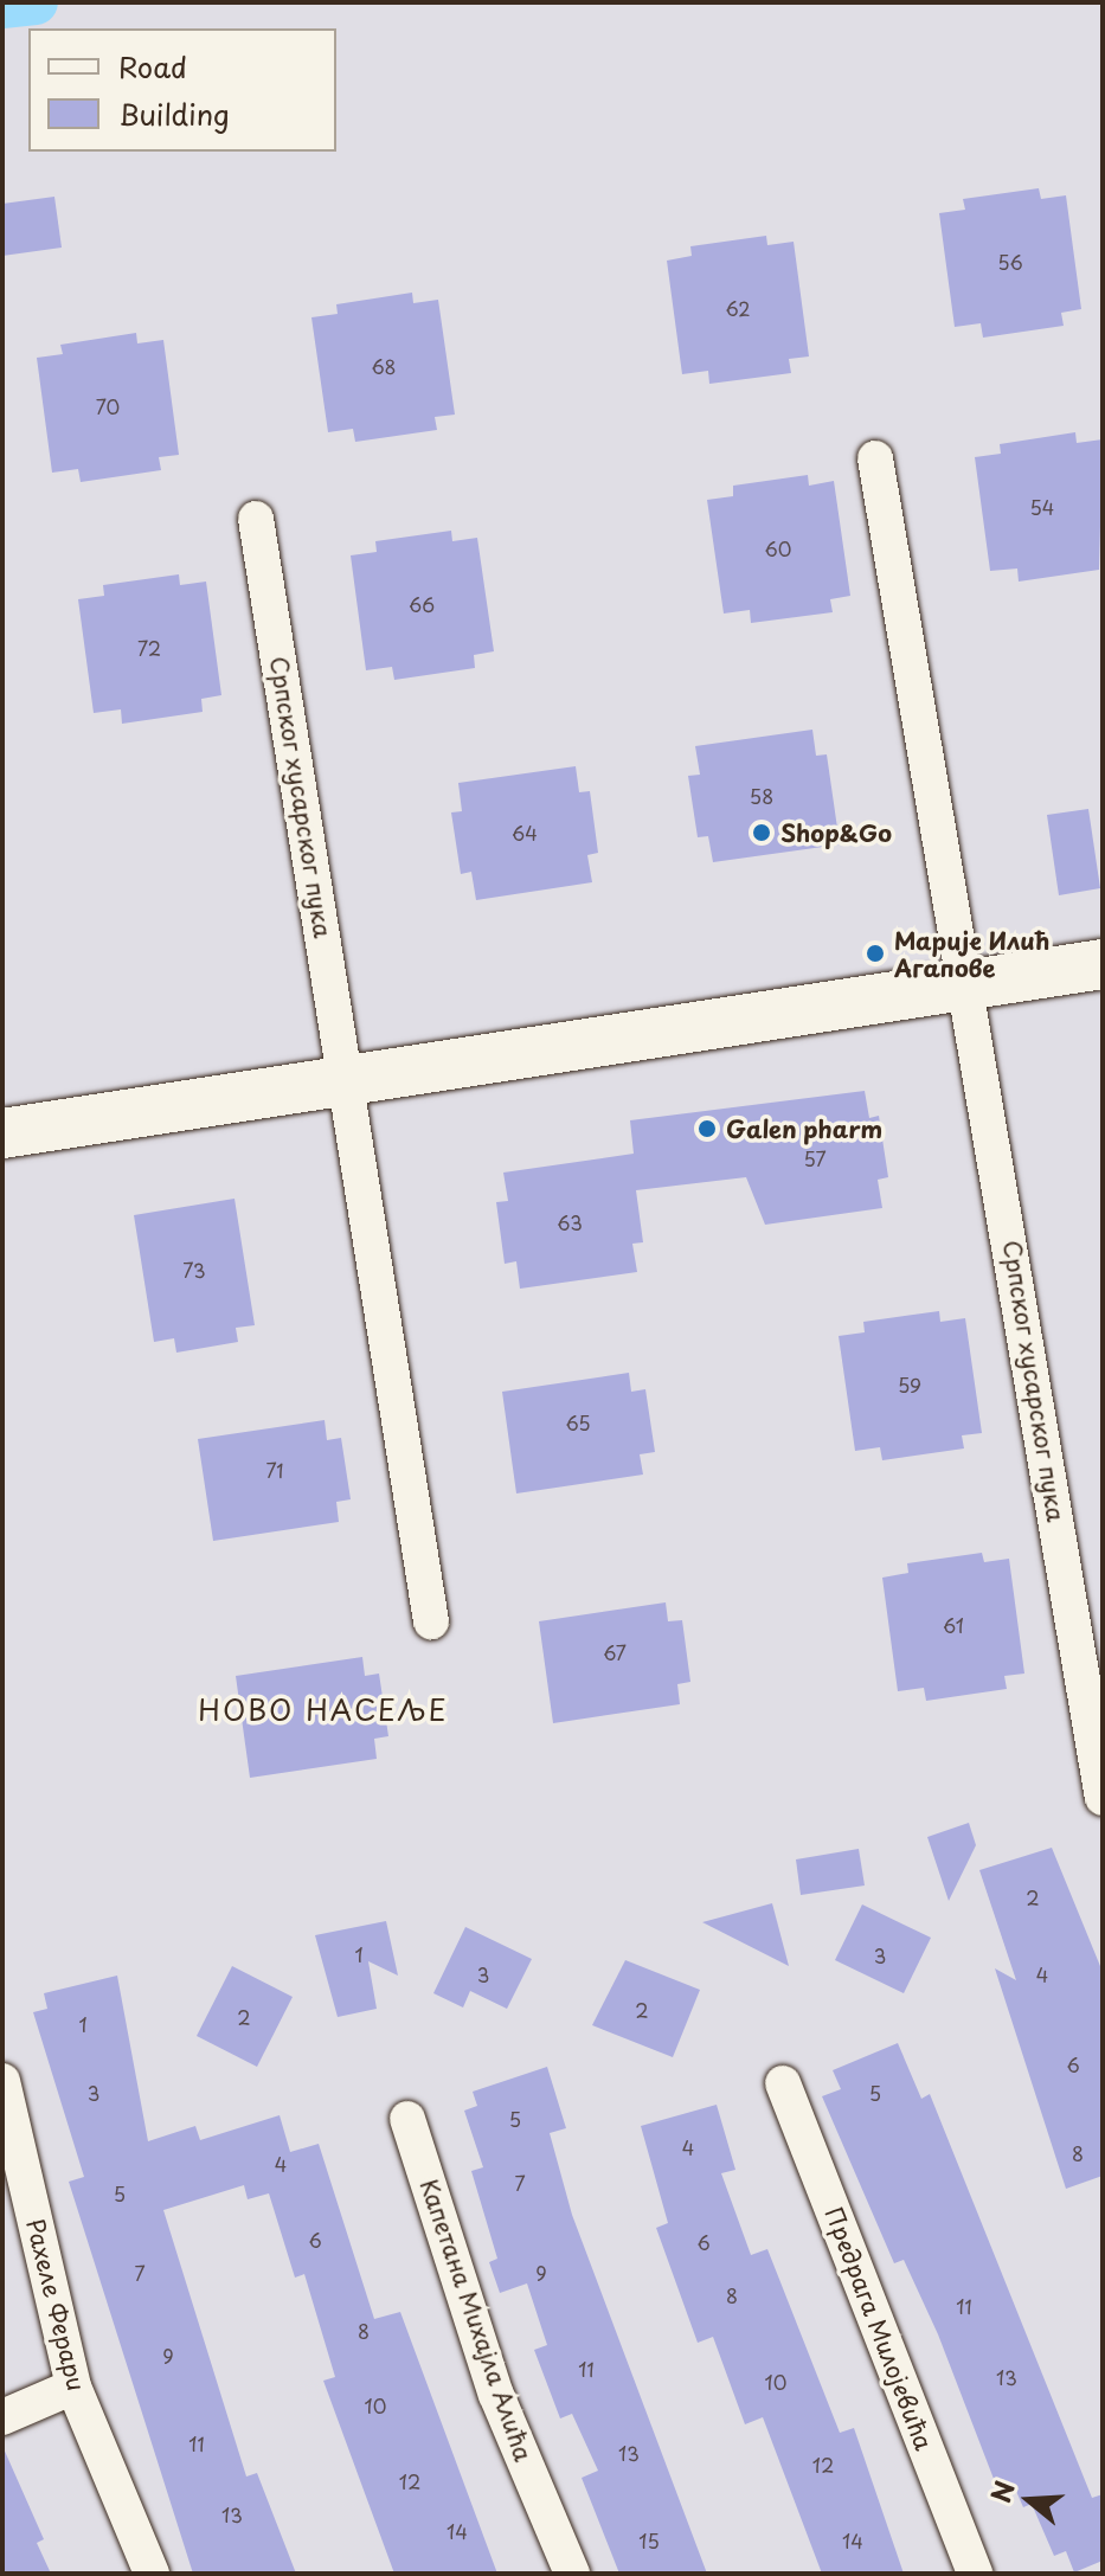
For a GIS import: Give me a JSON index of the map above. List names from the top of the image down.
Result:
{
  "streets": {
    "street": [
      "Српског хусарског пука",
      "Рахеле Ферари",
      "Капетана Михајла Алића",
      "Предрага Милојевића"
    ]
  },
  "districts": ["НОВО НАСЕЉЕ"],
  "places": ["Shop&Go", "Марије Илић Агапове", "Galen pharm"],
  "house_numbers": [
    "56",
    "62",
    "68",
    "70",
    "54",
    "60",
    "66",
    "72",
    "58",
    "64",
    "57",
    "63",
    "73",
    "59",
    "65",
    "71",
    "61",
    "67",
    "2",
    "1",
    "3",
    "3",
    "4",
    "2",
    "2",
    "1",
    "6",
    "3",
    "5",
    "5",
    "4",
    "8",
    "4",
    "7",
    "5",
    "6",
    "6",
    "7",
    "9",
    "8",
    "11",
    "8",
    "9",
    "11",
    "13",
    "10",
    "10",
    "11",
    "13",
    "12",
    "12",
    "13",
    "14",
    "15",
    "14"
  ],
  "legend": ["Road", "Building"],
  "north": "left"
}
